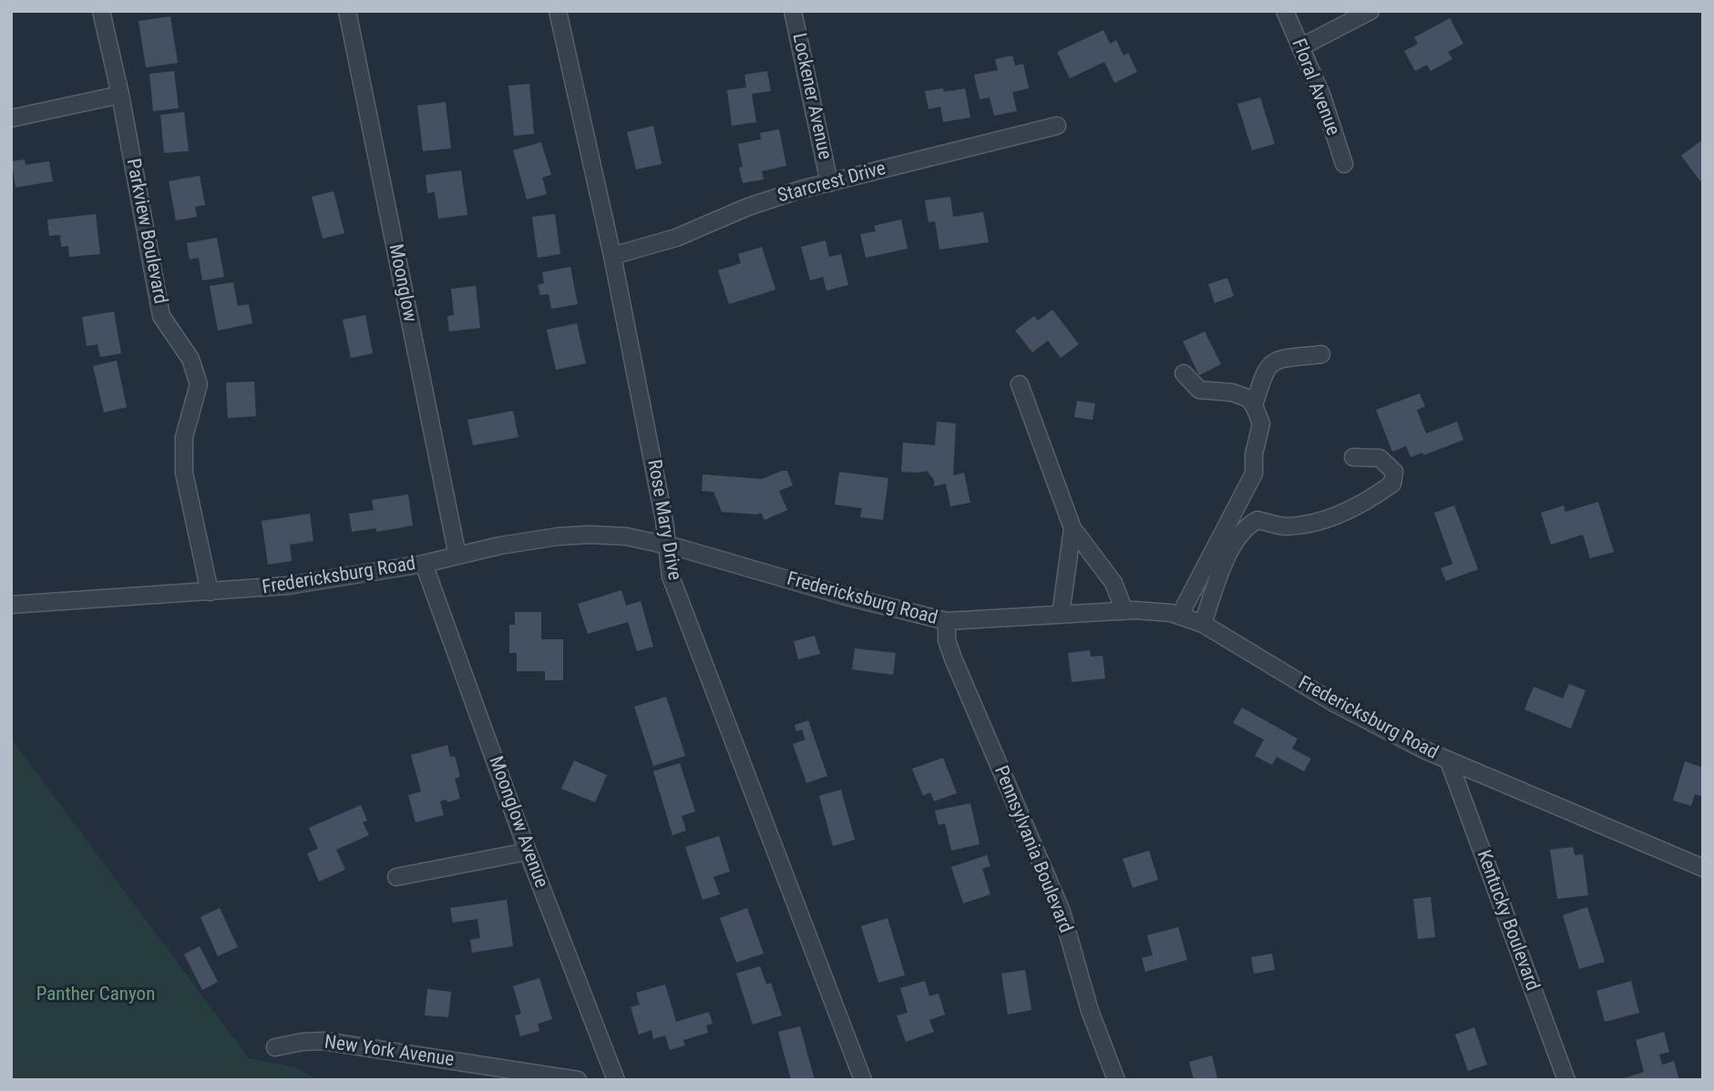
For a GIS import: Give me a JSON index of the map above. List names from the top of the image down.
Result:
{
  "streets": {
    "street": [
      "Floral Avenue",
      "Lockener Avenue",
      "Starcrest Drive",
      "Parkview Boulevard",
      "Moonglow",
      "Rose Mary Drive",
      "Fredericksburg Road",
      "Moonglow Avenue",
      "Pennsylvania Boulevard",
      "Kentucky Boulevard",
      "New York Avenue"
    ]
  },
  "crossings": [
    ["Lockener Avenue", "Starcrest Drive"],
    ["Starcrest Drive", "Rose Mary Drive"],
    ["Parkview Boulevard", "Fredericksburg Road"],
    ["Moonglow", "Fredericksburg Road"],
    ["Rose Mary Drive", "Fredericksburg Road"],
    ["Fredericksburg Road", "Moonglow Avenue"],
    ["Fredericksburg Road", "Pennsylvania Boulevard"],
    ["Fredericksburg Road", "Kentucky Boulevard"]
  ],
  "parks": ["Panther Canyon"]
}
